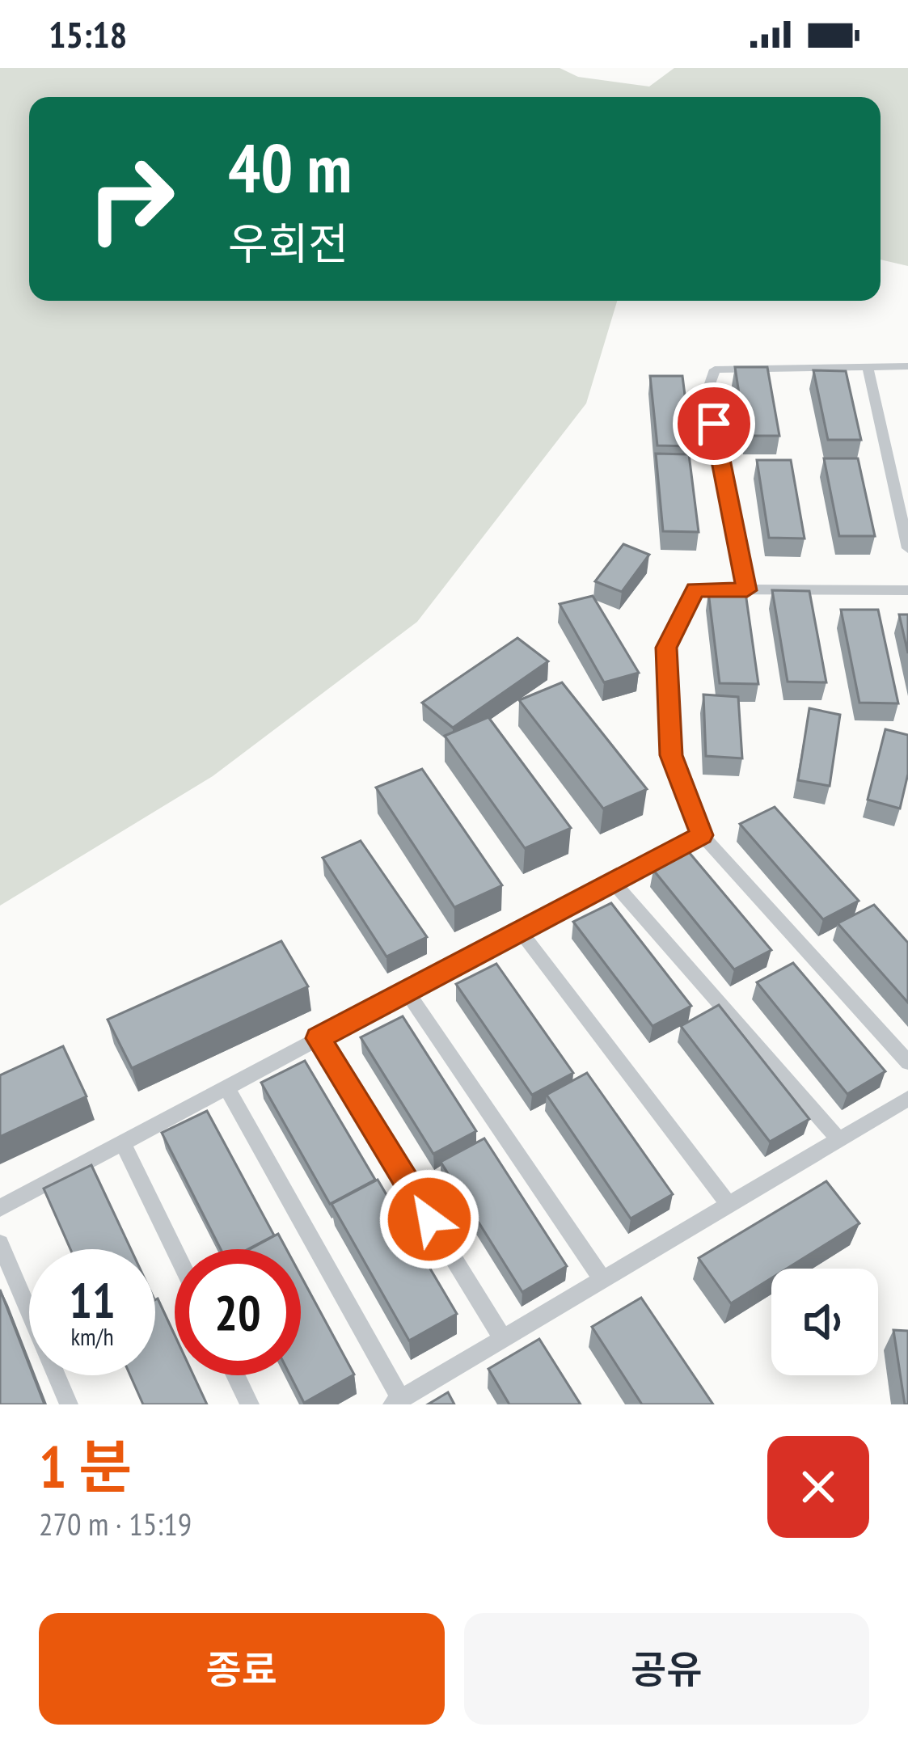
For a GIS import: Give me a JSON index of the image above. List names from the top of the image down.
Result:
{
  "page": {
    "status": "15:18",
    "turn": ["40 m", "우회전"],
    "speed": "11 km/h",
    "limit": "20",
    "heading": ["1 분", "270 m · 15:19"],
    "buttons": ["종료", "공유"]
  }
}
